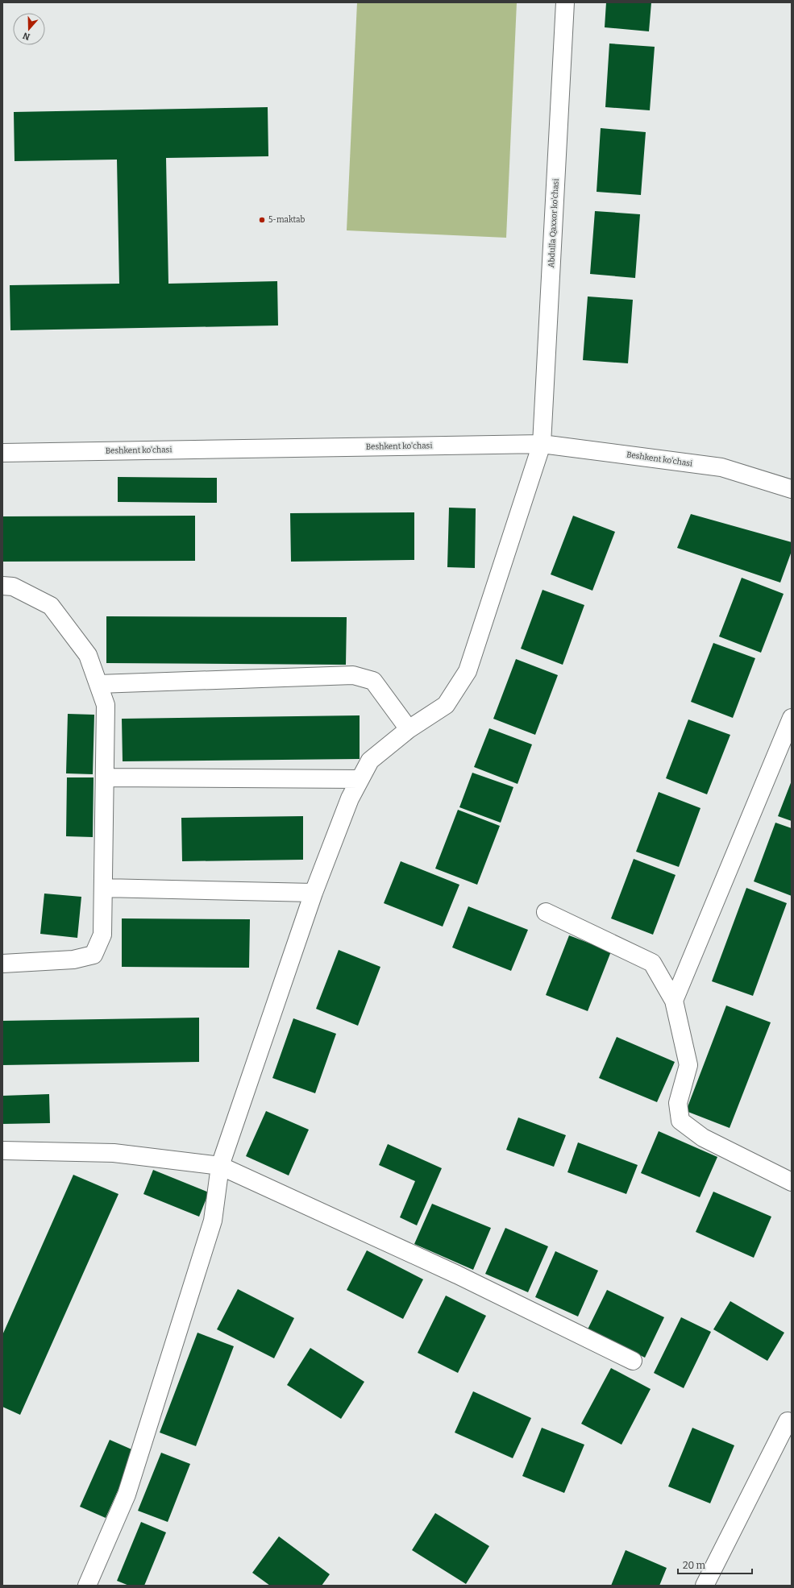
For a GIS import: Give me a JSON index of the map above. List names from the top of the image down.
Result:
{
  "streets": {
    "street": ["Abdulla Qaxxor ko'chasi", "Beshkent ko'chasi"]
  },
  "crossings": [
    ["Abdulla Qaxxor ko'chasi", "Beshkent ko'chasi"]
  ],
  "places": ["5-maktab"],
  "scale_bar": "20 m",
  "north": "bottom"
}
